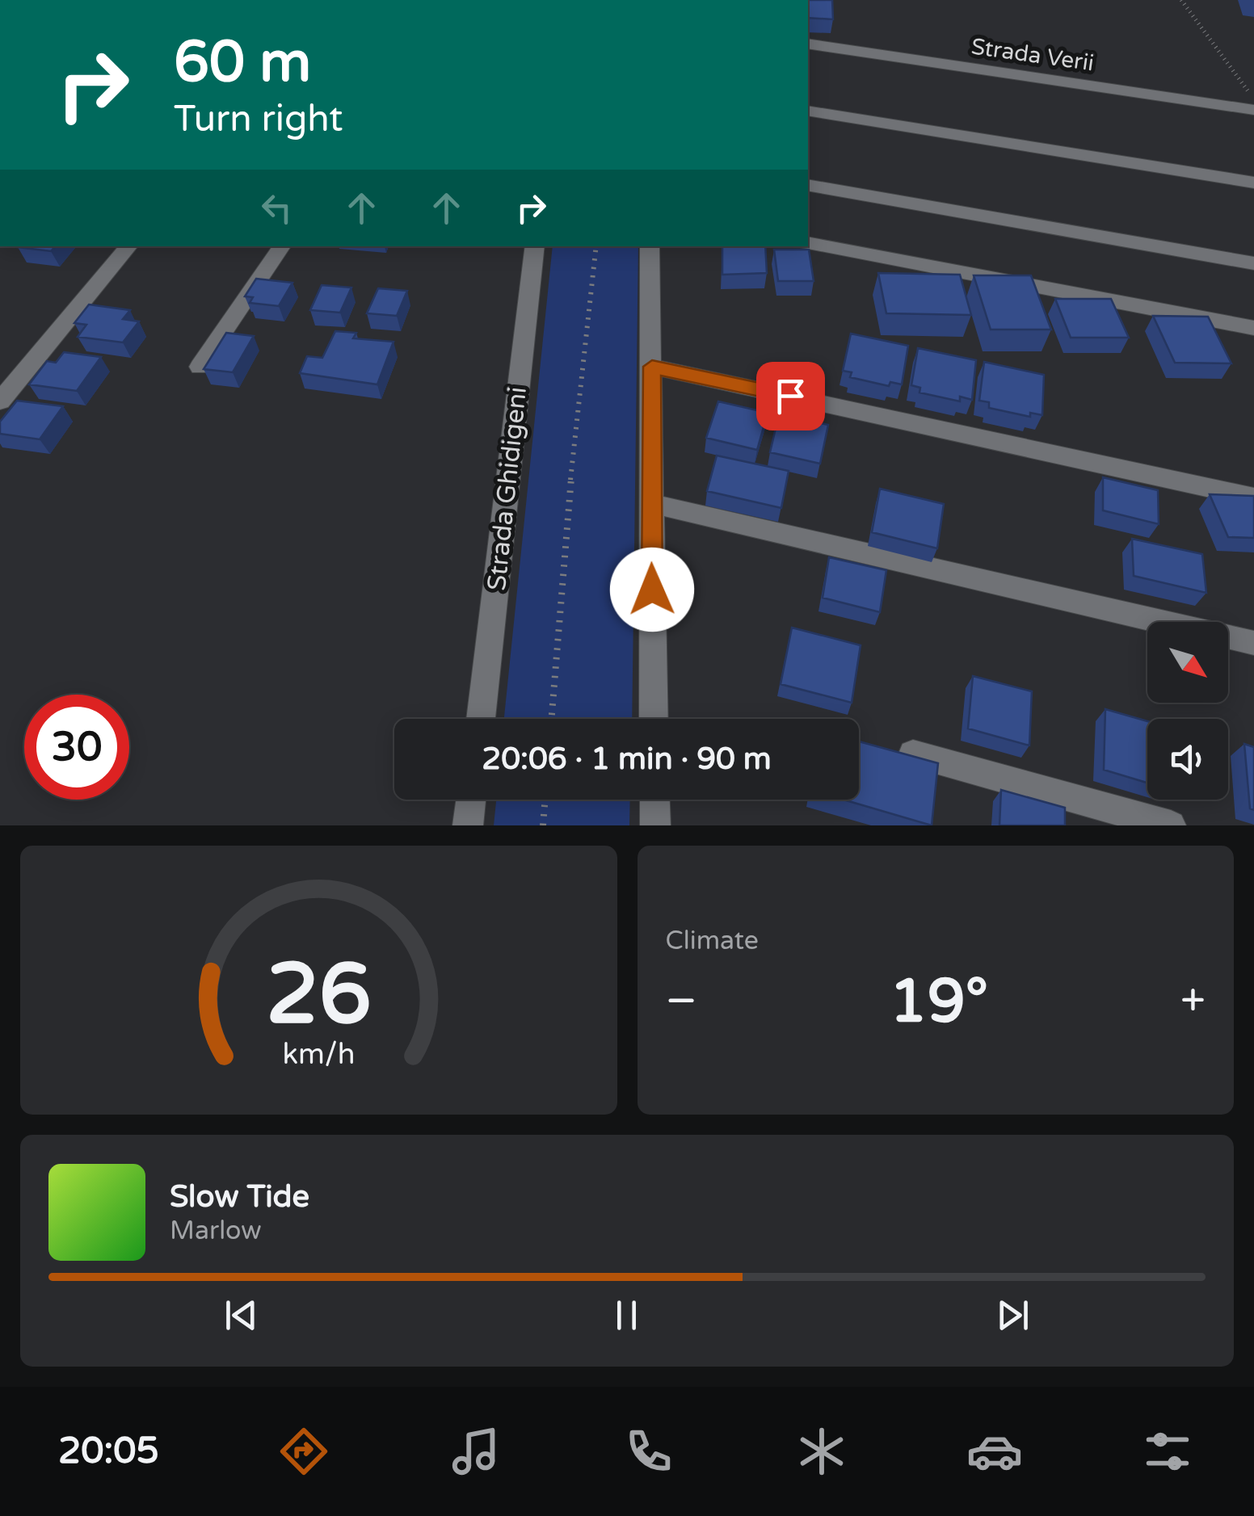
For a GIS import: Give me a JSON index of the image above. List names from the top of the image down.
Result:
{
  "streets": {
    "street": ["Strada Verii", "Strada Ghidigeni"]
  },
  "north": "bottom right",
  "page": {
    "turn": ["60 m", "Turn right"],
    "limit": "30",
    "trip": "20:06 · 1 min · 90 m",
    "tile": "Climate",
    "heat": ["−", "19°", "+"],
    "song": ["Slow Tide", "Marlow"],
    "tabs": "20:05",
    "gauge": ["26", "km/h"]
  }
}
